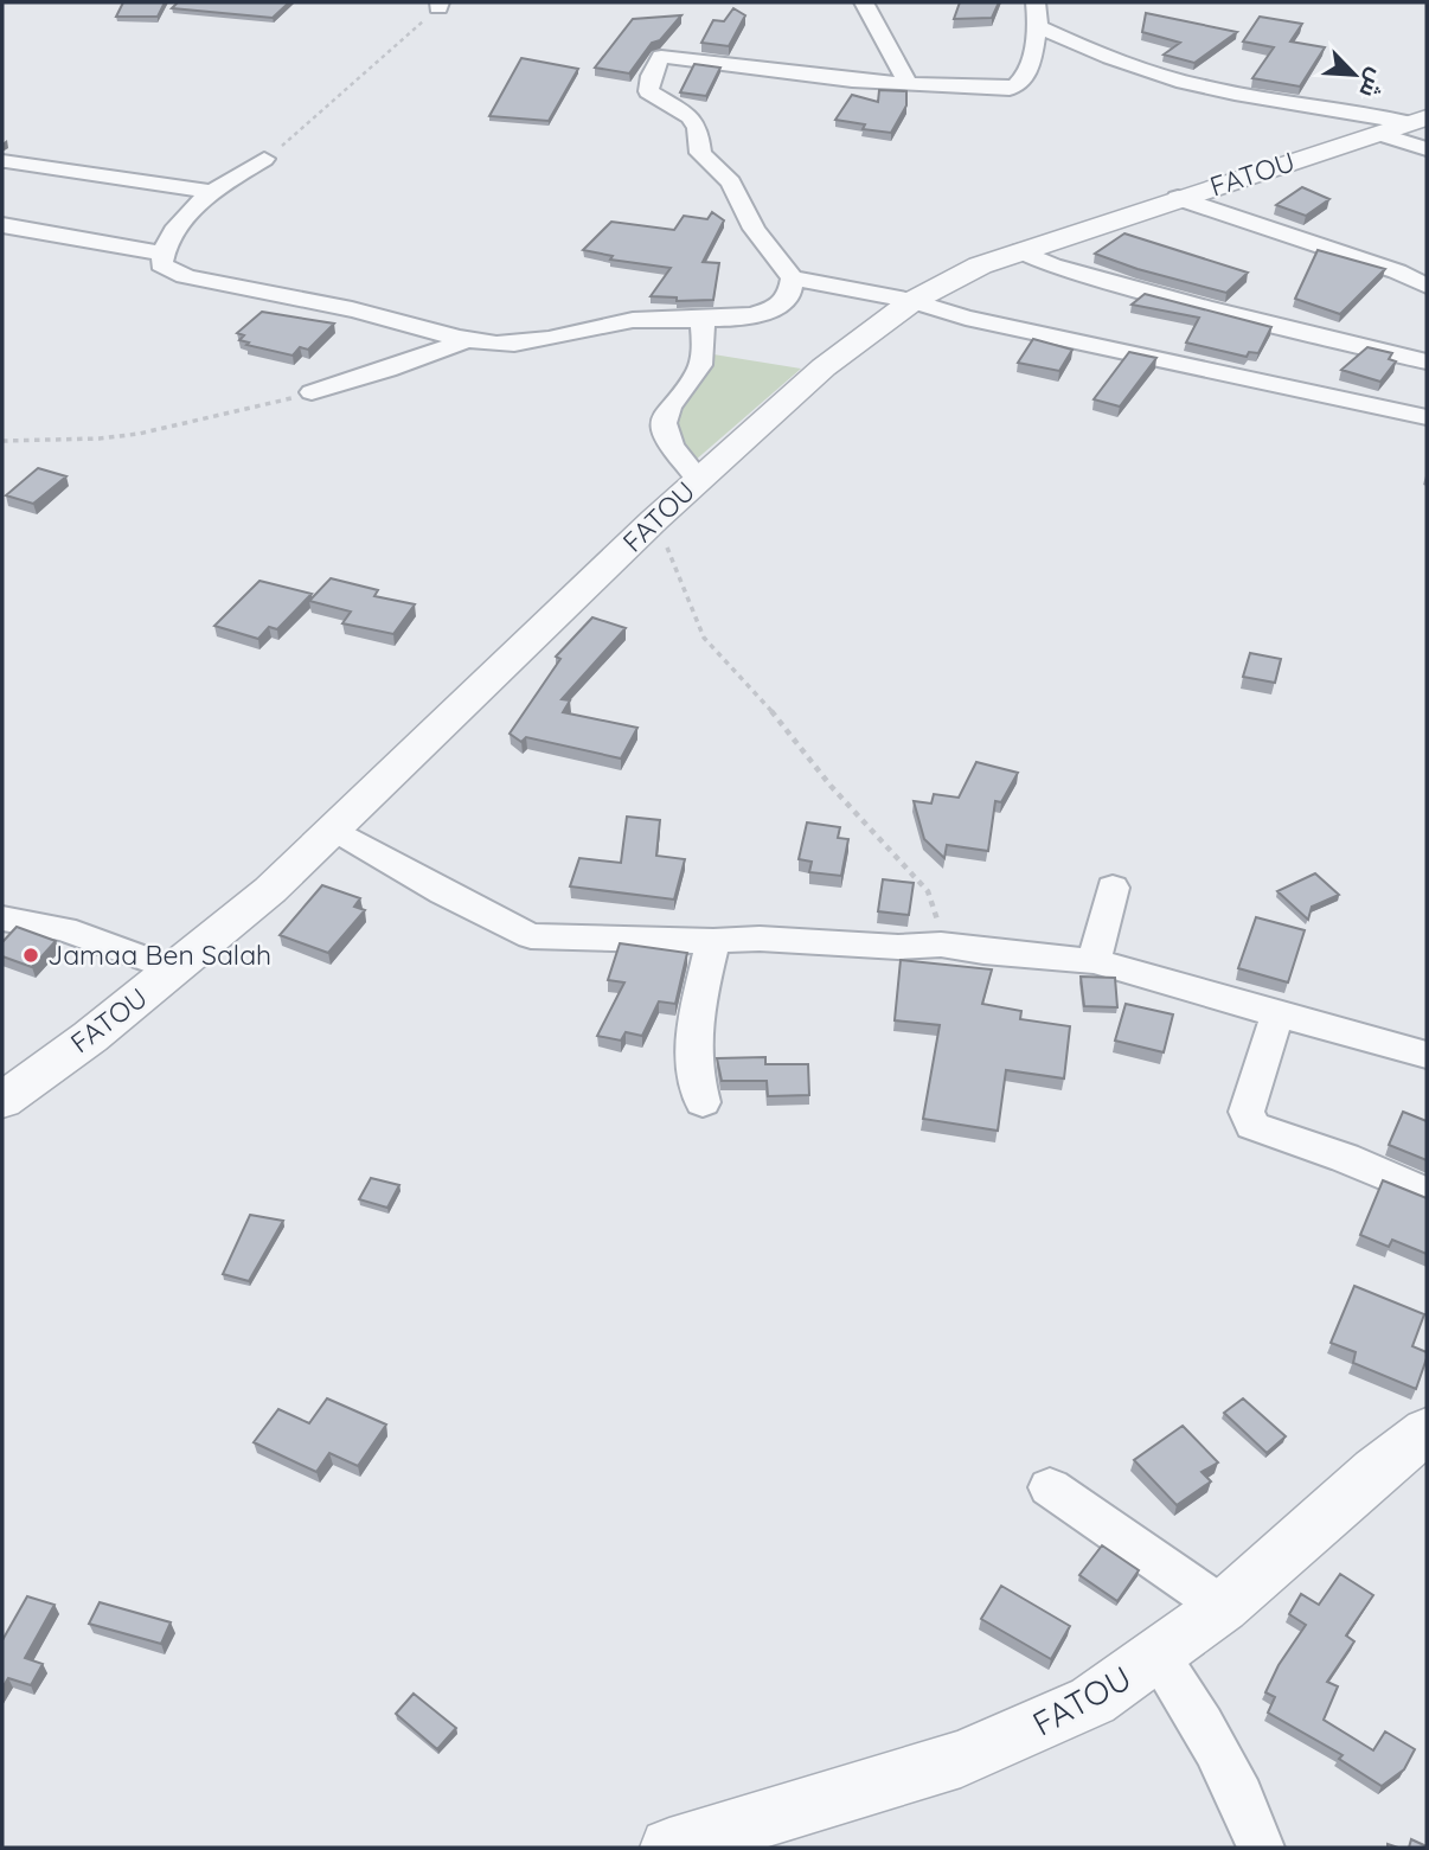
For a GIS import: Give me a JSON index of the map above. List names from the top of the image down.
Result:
{
  "streets": {
    "street": ["FATOU"]
  },
  "places": ["Jamaa Ben Salah"],
  "north": "bottom right"
}
